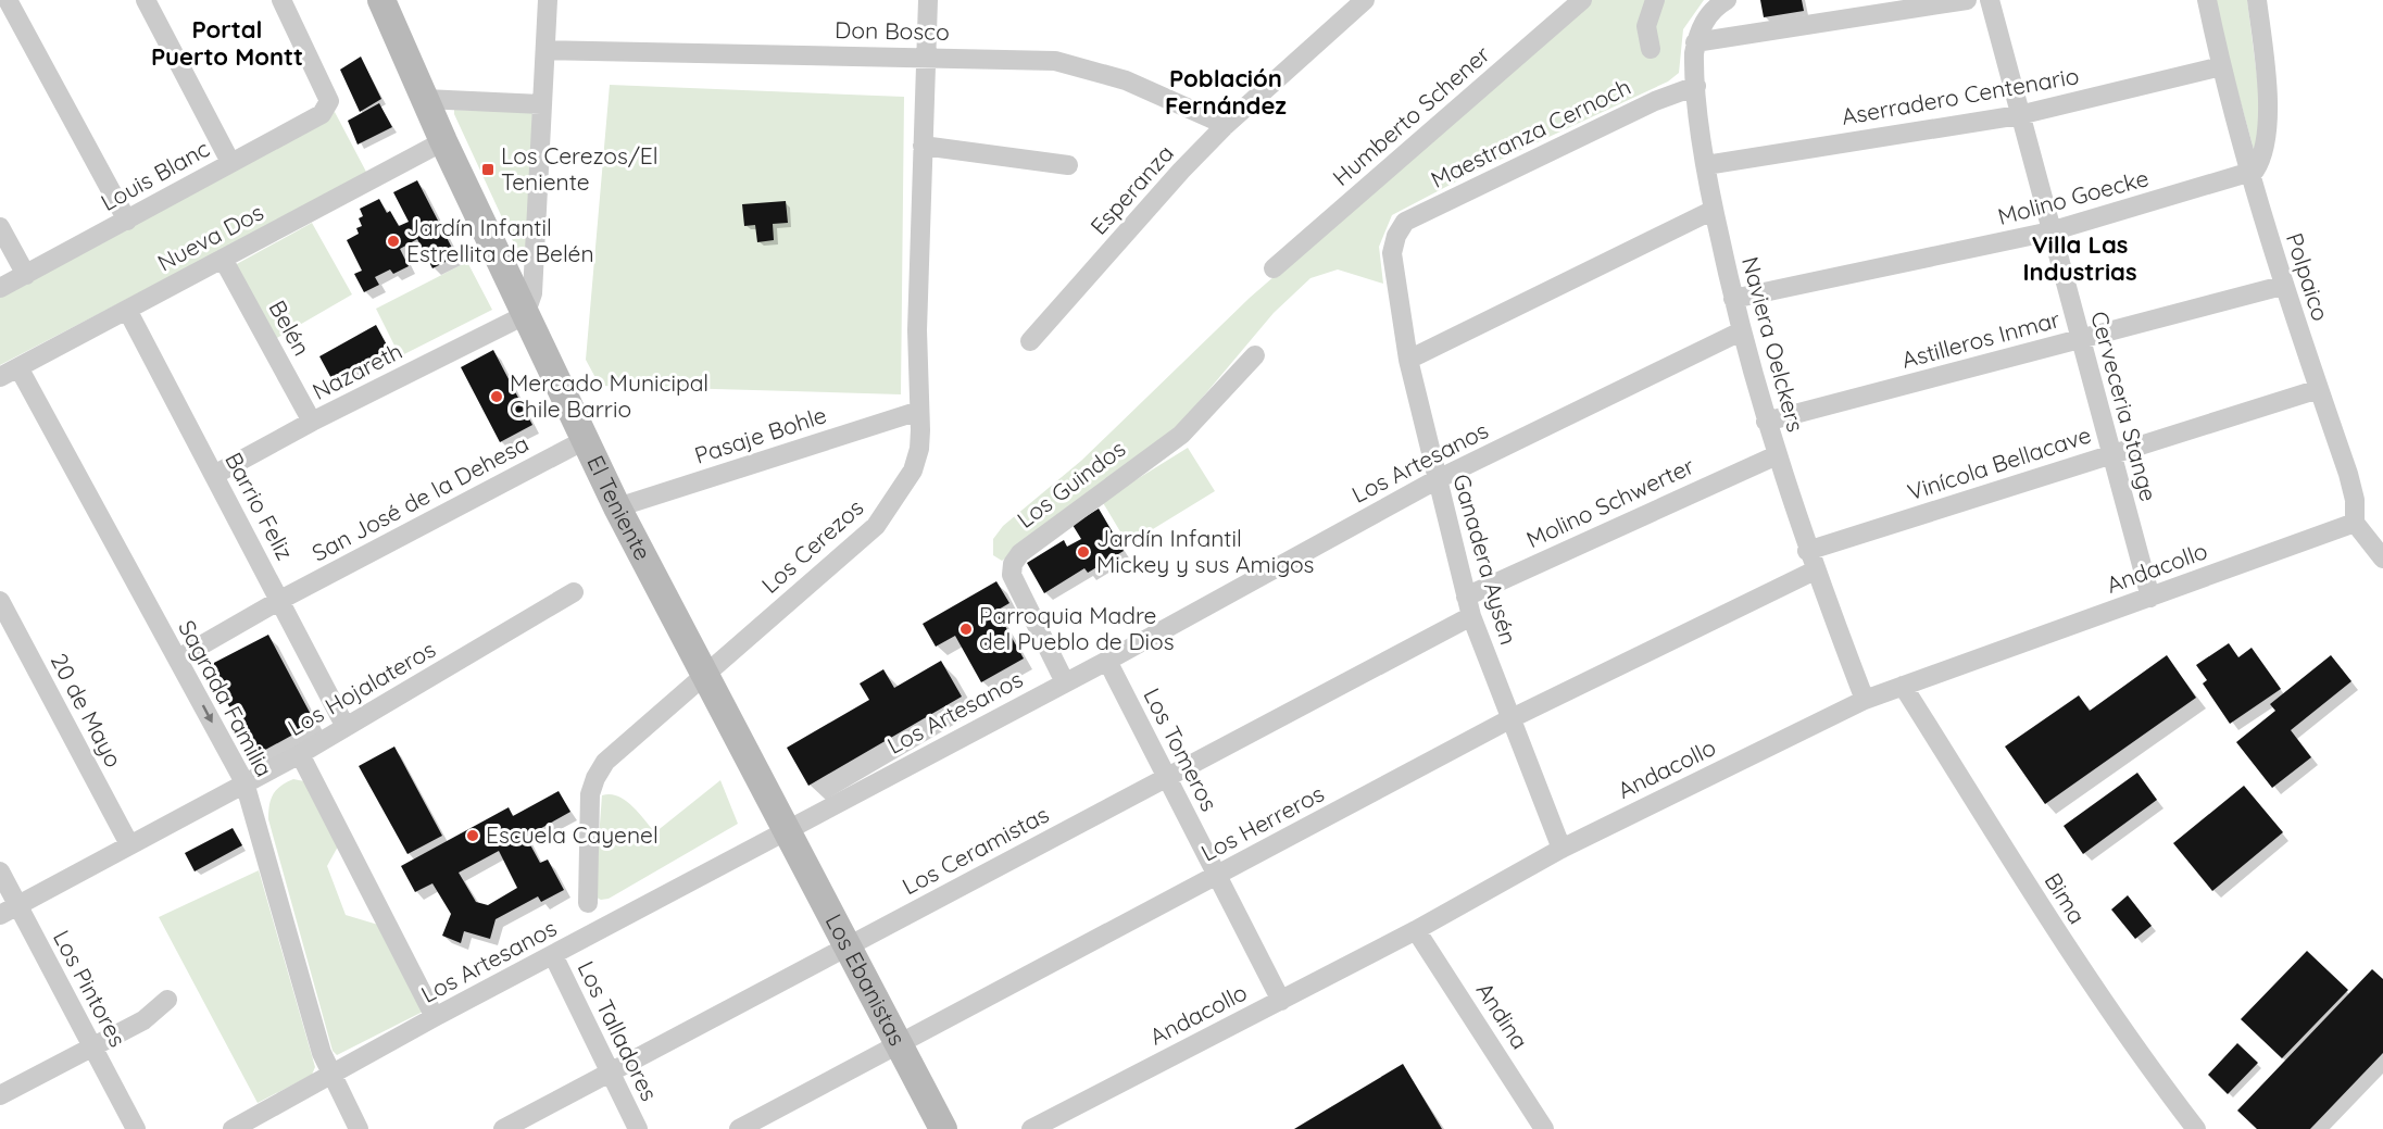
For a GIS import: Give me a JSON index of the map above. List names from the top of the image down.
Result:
{
  "streets": {
    "main road": ["El Teniente", "Los Ebanistas"],
    "street": [
      "Don Bosco",
      "Aserradero Centenario",
      "Humberto Schener",
      "Maestranza Cernoch",
      "Louis Blanc",
      "Esperanza",
      "Molino Goecke",
      "Nueva Dos",
      "Polpaico",
      "Belén",
      "Astilleros Inmar",
      "Naviera Oelckers",
      "Nazareth",
      "Cerveceria Stange",
      "Pasaje Bohle",
      "Los Artesanos",
      "Vinícola Bellacave",
      "Los Guindos",
      "San José de la Dehesa",
      "Molino Schwerter",
      "Barrio Feliz",
      "Los Cerezos",
      "Ganadera Aysén",
      "Andacollo",
      "Los Hojalateros",
      "Sagrada Familia",
      "20 de Mayo",
      "Los Tomeros",
      "Los Herreros",
      "Los Ceramistas",
      "Bima",
      "Los Pintores",
      "Andina",
      "Los Talladores"
    ]
  },
  "crossings": [
    ["Don Bosco", "Esperanza"],
    ["Don Bosco", "Los Cerezos"],
    ["Aserradero Centenario", "Polpaico"],
    ["Aserradero Centenario", "Naviera Oelckers"],
    ["Aserradero Centenario", "Cerveceria Stange"],
    ["Maestranza Cernoch", "Naviera Oelckers"],
    ["Maestranza Cernoch", "Ganadera Aysén"],
    ["Molino Goecke", "Polpaico"],
    ["Molino Goecke", "Naviera Oelckers"],
    ["Molino Goecke", "Cerveceria Stange"],
    ["Nueva Dos", "Belén"],
    ["Nueva Dos", "Barrio Feliz"],
    ["Nueva Dos", "El Teniente"],
    ["Nueva Dos", "Sagrada Familia"],
    ["Polpaico", "Astilleros Inmar"],
    ["Polpaico", "Vinícola Bellacave"],
    ["Polpaico", "Andacollo"],
    ["Belén", "Nazareth"],
    ["Astilleros Inmar", "Naviera Oelckers"],
    ["Astilleros Inmar", "Cerveceria Stange"],
    ["Naviera Oelckers", "Los Artesanos"],
    ["Naviera Oelckers", "Vinícola Bellacave"],
    ["Naviera Oelckers", "Molino Schwerter"],
    ["Naviera Oelckers", "Andacollo"],
    ["Naviera Oelckers", "Los Herreros"],
    ["Nazareth", "Barrio Feliz"],
    ["Nazareth", "El Teniente"],
    ["Cerveceria Stange", "Vinícola Bellacave"],
    ["Cerveceria Stange", "Andacollo"],
    ["Pasaje Bohle", "El Teniente"],
    ["Pasaje Bohle", "Los Cerezos"],
    ["Los Artesanos", "Los Guindos"],
    ["Los Artesanos", "El Teniente"],
    ["Los Artesanos", "Ganadera Aysén"],
    ["Los Artesanos", "Sagrada Familia"],
    ["Los Artesanos", "Los Tomeros"],
    ["Los Artesanos", "Los Ebanistas"],
    ["Los Artesanos", "Los Talladores"],
    ["San José de la Dehesa", "Barrio Feliz"],
    ["San José de la Dehesa", "El Teniente"],
    ["San José de la Dehesa", "Sagrada Familia"],
    ["Molino Schwerter", "Ganadera Aysén"],
    ["Barrio Feliz", "Los Hojalateros"],
    ["El Teniente", "Los Cerezos"],
    ["El Teniente", "Los Ebanistas"],
    ["Ganadera Aysén", "Andacollo"],
    ["Ganadera Aysén", "Los Herreros"],
    ["Ganadera Aysén", "Los Ceramistas"],
    ["Andacollo", "Los Tomeros"],
    ["Andacollo", "Bima"],
    ["Andacollo", "Andina"],
    ["Los Hojalateros", "Sagrada Familia"],
    ["Los Hojalateros", "20 de Mayo"],
    ["Los Hojalateros", "Los Pintores"],
    ["Los Tomeros", "Los Herreros"],
    ["Los Tomeros", "Los Ceramistas"],
    ["Los Herreros", "Los Ebanistas"],
    ["Los Ceramistas", "Los Ebanistas"],
    ["Los Ceramistas", "Los Talladores"]
  ],
  "districts": ["Portal Puerto Montt", "Población Fernández", "Villa Las Industrias"],
  "places": {
    "transit": ["Los Cerezos/El Teniente"],
    "other": [
      "Jardín Infantil Estrellita de Belén",
      "Mercado Municipal Chile Barrio",
      "Jardín Infantil Mickey y sus Amigos",
      "Parroquia Madre del Pueblo de Dios",
      "Escuela Cayenel"
    ]
  }
}
